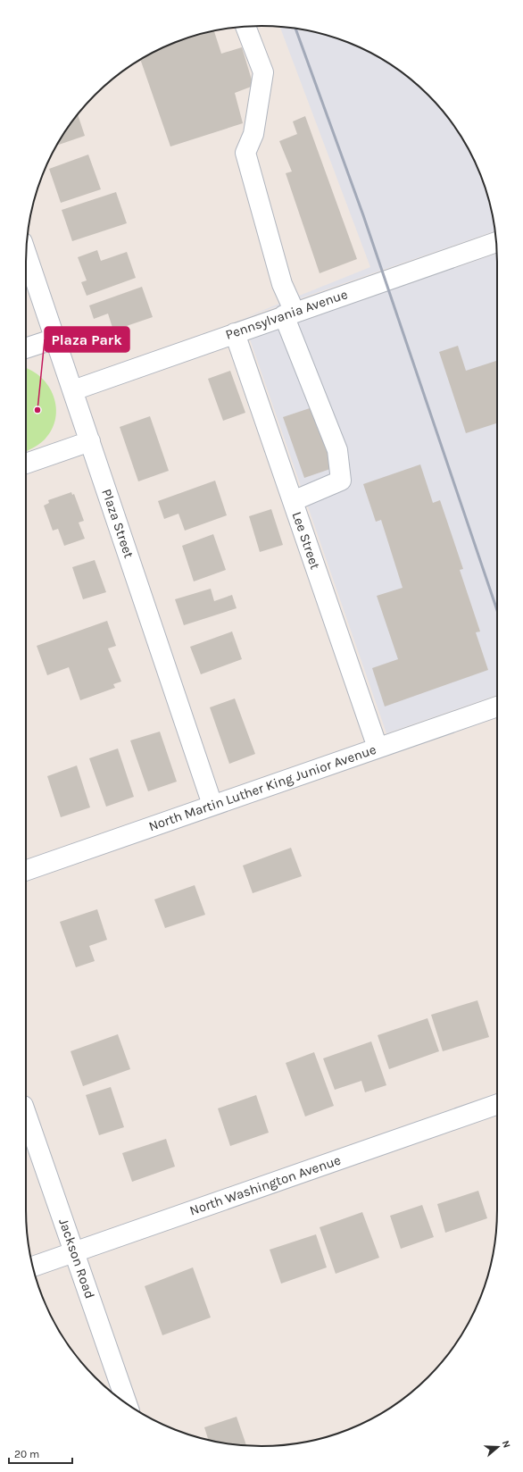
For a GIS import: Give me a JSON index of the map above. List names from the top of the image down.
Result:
{
  "streets": {
    "street": [
      "Pennsylvania Avenue",
      "Plaza Street",
      "Lee Street",
      "North Martin Luther King Junior Avenue",
      "North Washington Avenue",
      "Jackson Road"
    ]
  },
  "crossings": [
    ["Pennsylvania Avenue", "Plaza Street"],
    ["Pennsylvania Avenue", "Lee Street"],
    ["Plaza Street", "North Martin Luther King Junior Avenue"],
    ["Lee Street", "North Martin Luther King Junior Avenue"],
    ["North Washington Avenue", "Jackson Road"]
  ],
  "places": ["Plaza Park"],
  "scale_bar": "20 m",
  "north": "right"
}
